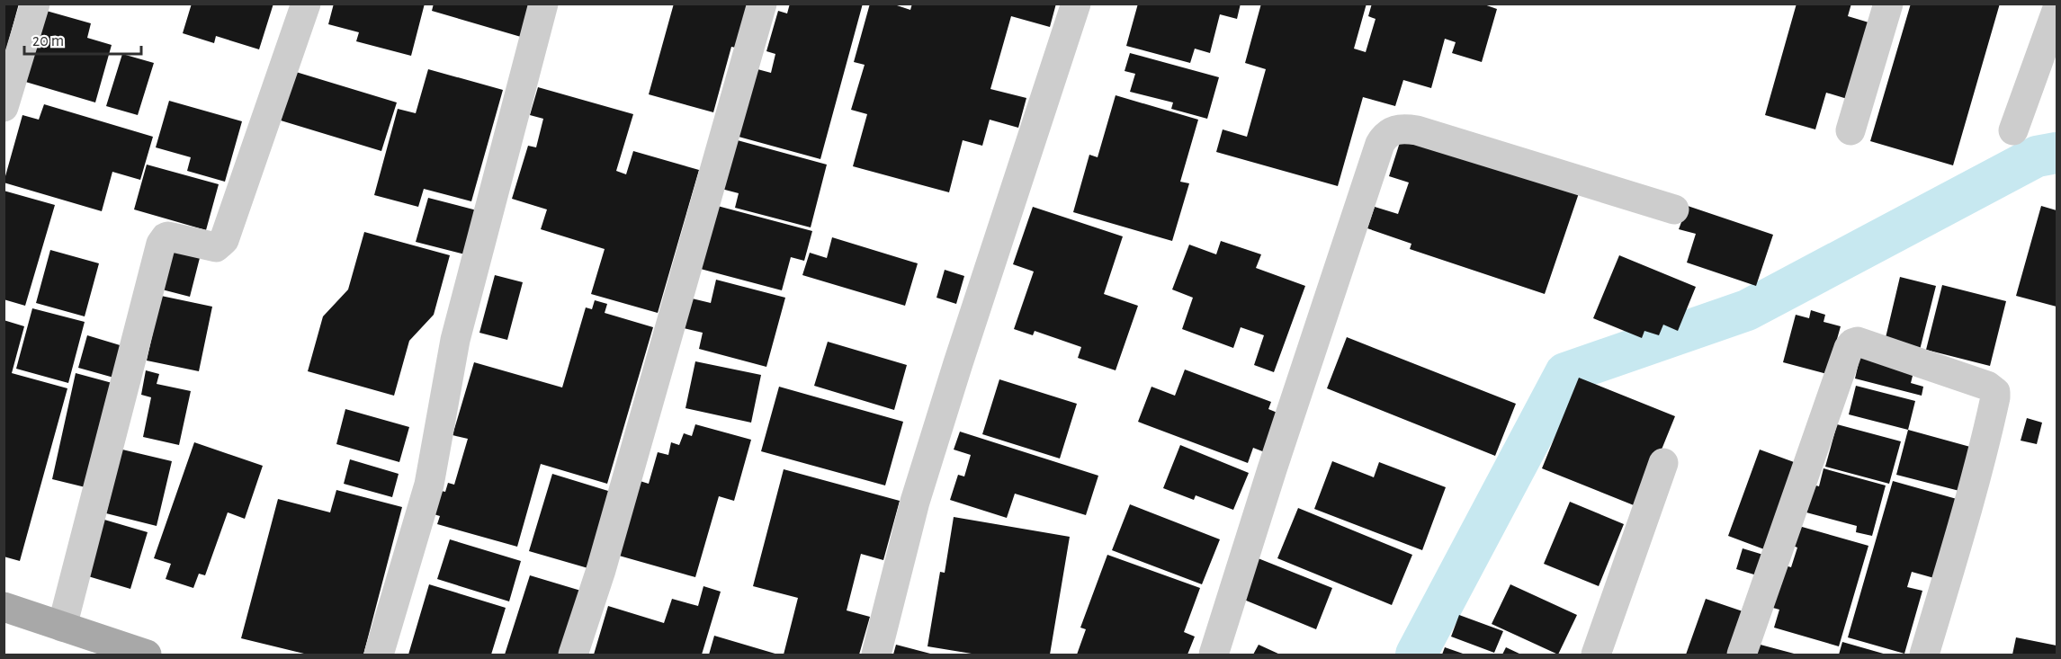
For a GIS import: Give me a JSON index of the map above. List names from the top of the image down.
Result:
{
  "scale_bar": "20 m"
}
